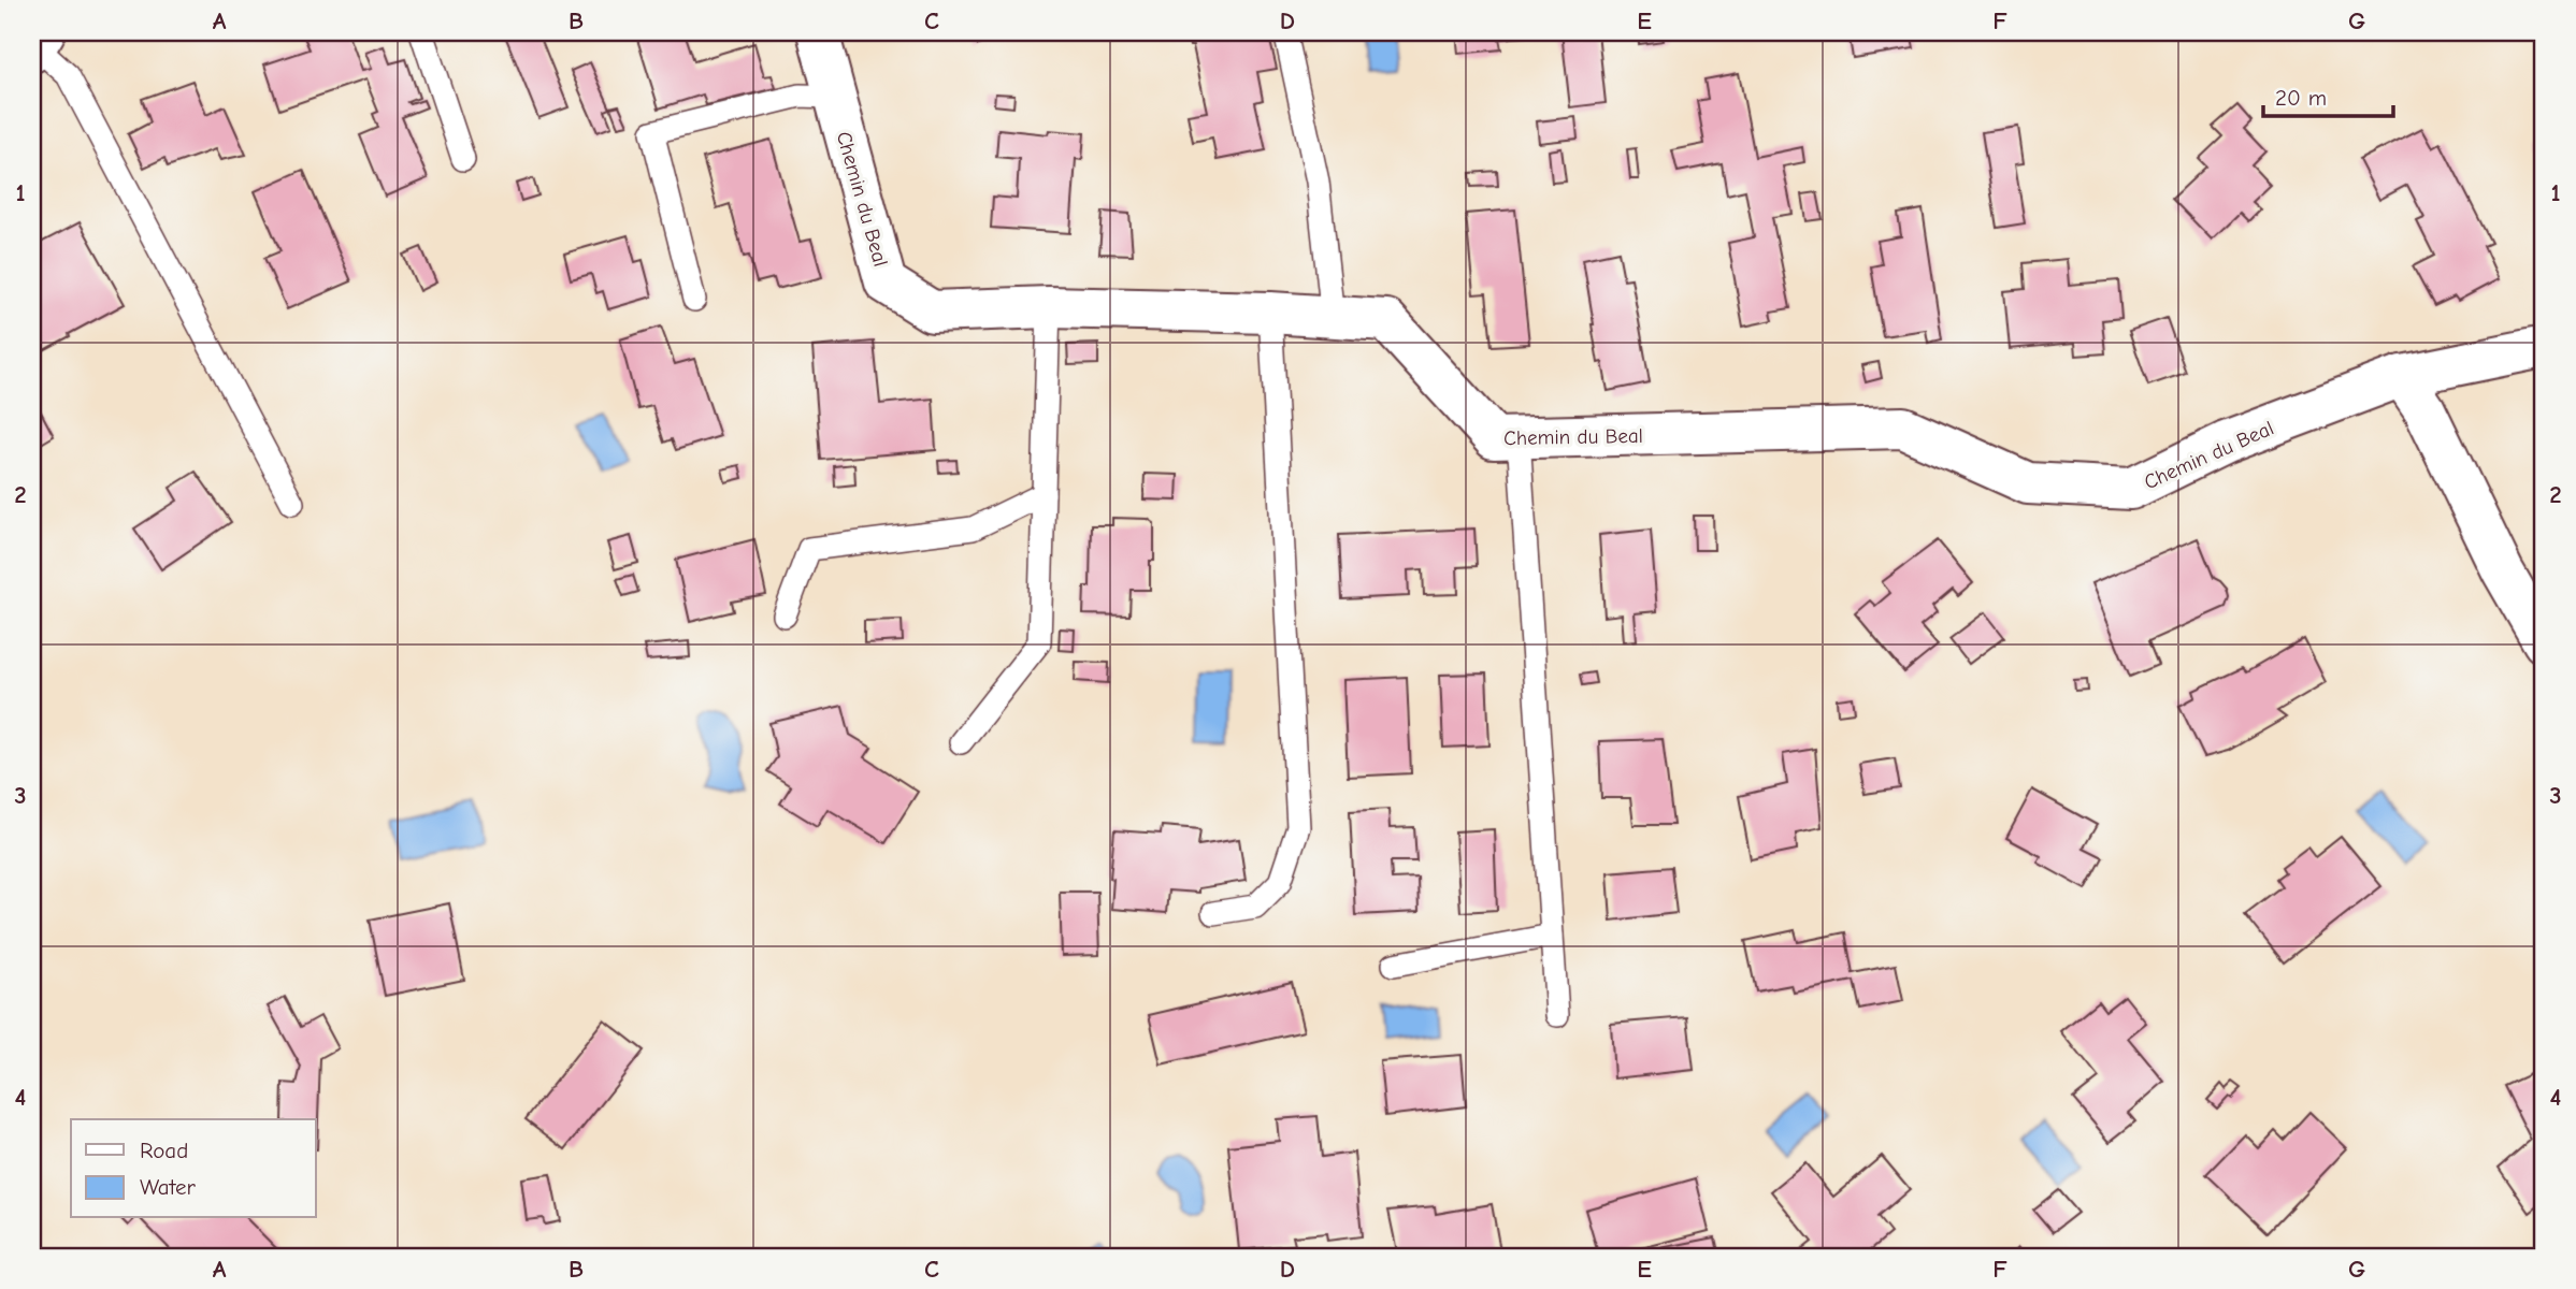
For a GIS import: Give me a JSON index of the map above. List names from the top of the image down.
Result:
{
  "streets": {
    "street": ["Chemin du Beal"]
  },
  "legend": ["Road", "Water"],
  "scale_bar": "20 m",
  "grid": {
    "columns": [
      "A",
      "B",
      "C",
      "D",
      "E",
      "F",
      "G"
    ],
    "rows": [
      "1",
      "2",
      "3",
      "4"
    ]
  }
}
